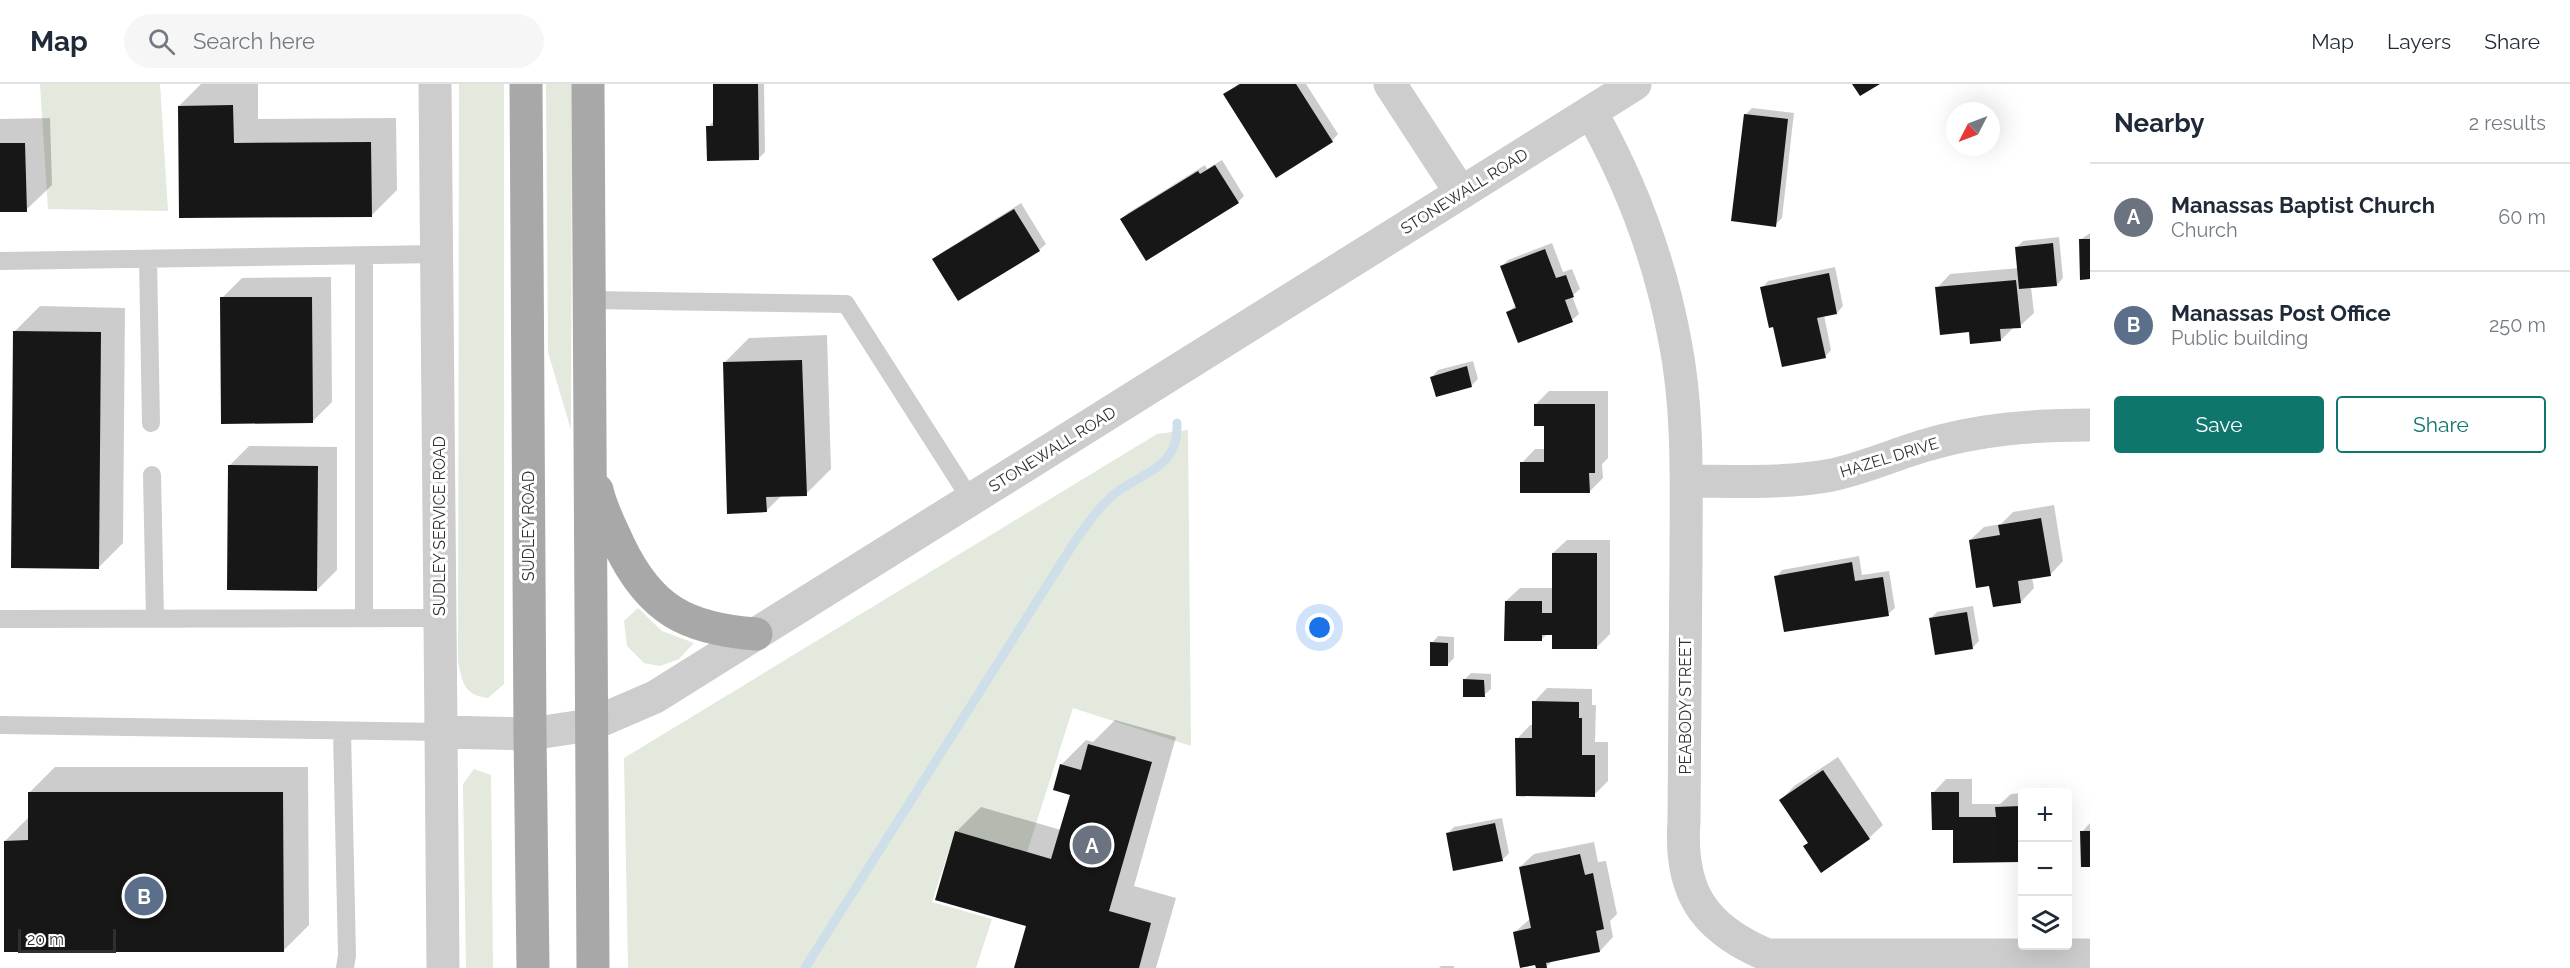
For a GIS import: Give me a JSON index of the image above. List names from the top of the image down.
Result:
{
  "streets": {
    "main road": ["SUDLEY ROAD"],
    "street": [
      "STONEWALL ROAD",
      "HAZEL DRIVE",
      "SUDLEY SERVICE ROAD",
      "PEABODY STREET"
    ]
  },
  "crossings": [
    ["STONEWALL ROAD", "SUDLEY SERVICE ROAD"],
    ["STONEWALL ROAD", "SUDLEY ROAD"],
    ["STONEWALL ROAD", "PEABODY STREET"],
    ["HAZEL DRIVE", "PEABODY STREET"]
  ],
  "scale_bar": "20 m",
  "north": "bottom left",
  "page": {
    "header": "Map",
    "search": "Search here",
    "nav": ["Map", "Layers", "Share"],
    "heading": ["Nearby", "2 results"],
    "list": [
      {
        "mark": "A",
        "name": "Manassas Baptist Church",
        "note": "Church",
        "value": "60 m"
      },
      {
        "mark": "B",
        "name": "Manassas Post Office",
        "note": "Public building",
        "value": "250 m"
      }
    ],
    "buttons": ["Save", "Share"],
    "map_buttons": ["+", "−"],
    "pins": ["A", "B"],
    "scale": "20 m"
  }
}
